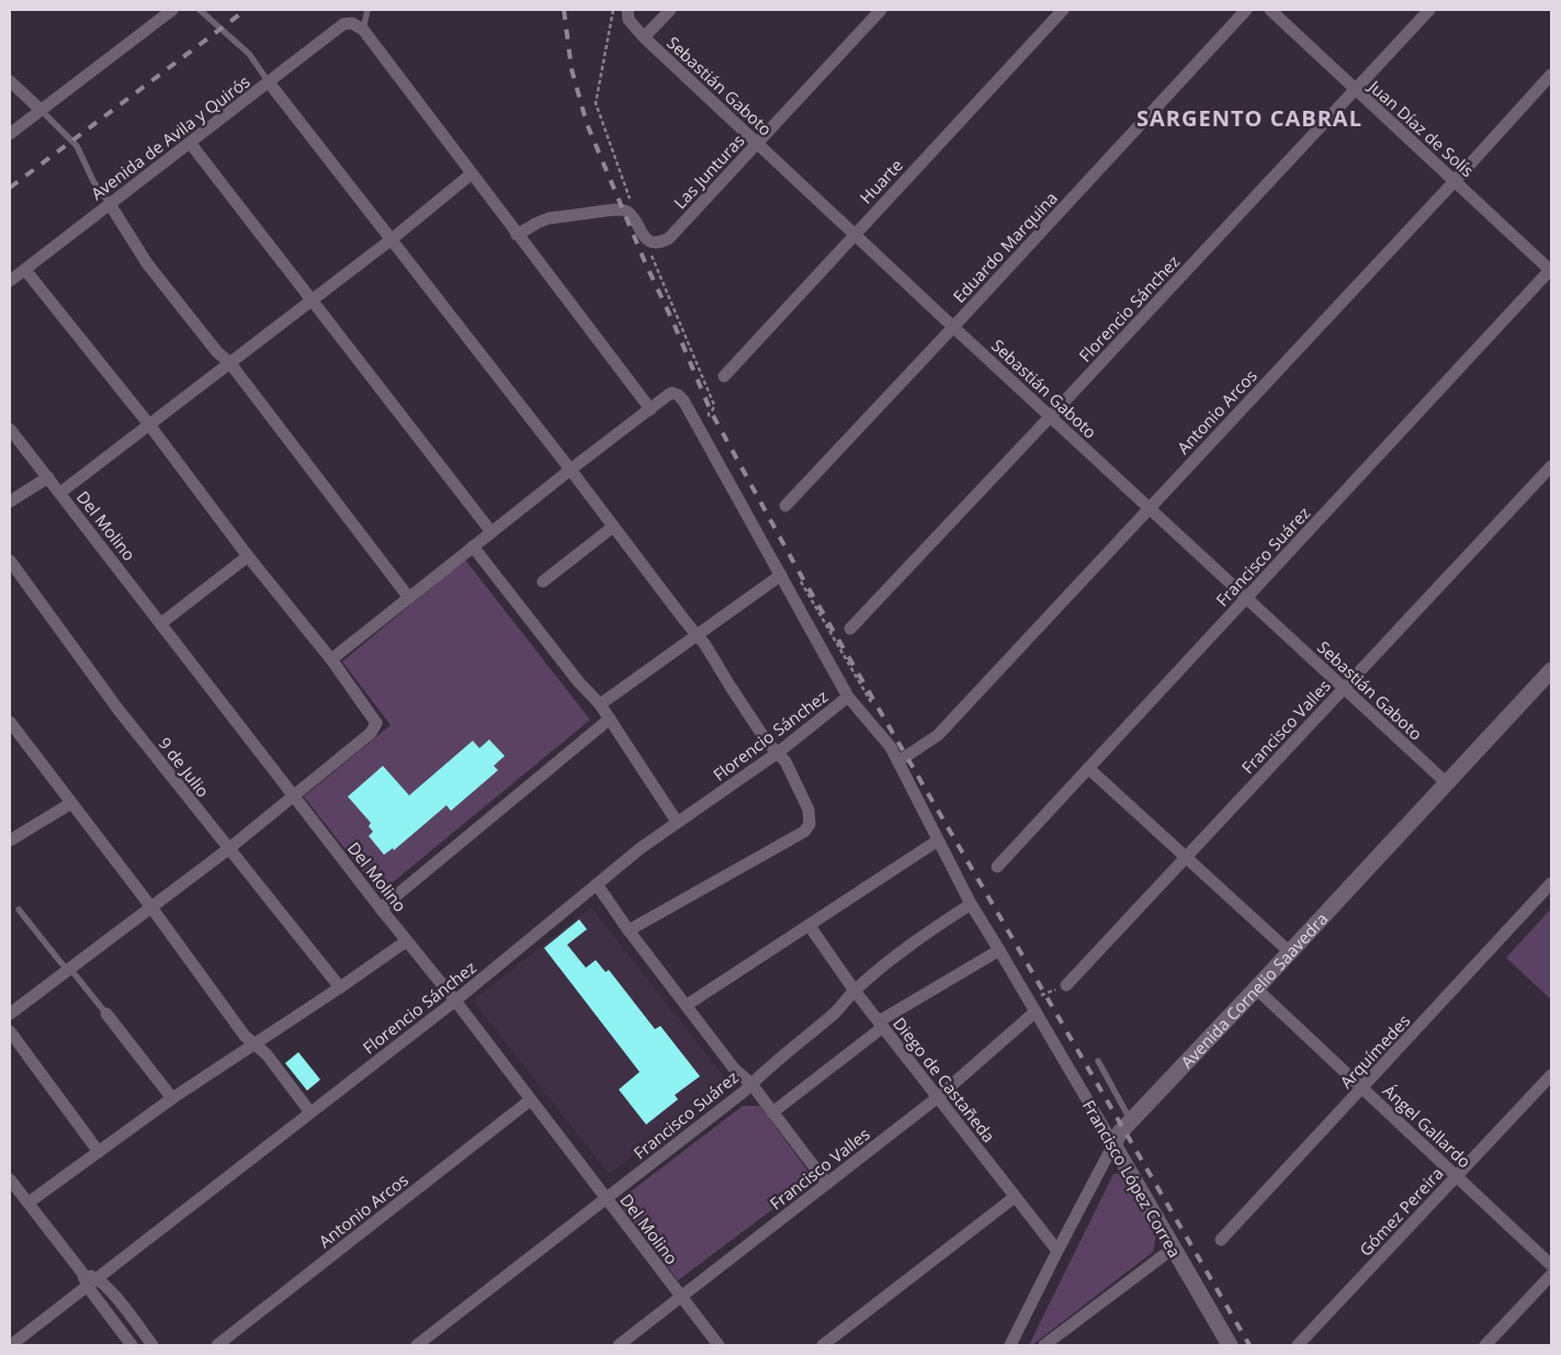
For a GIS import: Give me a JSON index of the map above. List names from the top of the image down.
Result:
{
  "streets": {
    "main road": ["Avenida Cornelio Saavedra", "Francisco López Correa"],
    "street": [
      "Sebastián Gaboto",
      "Juan Díaz de Solís",
      "Avenida de Avila y Quirós",
      "Las Junturas",
      "Huarte",
      "Eduardo Marquina",
      "Florencio Sánchez",
      "Antonio Arcos",
      "Del Molino",
      "Francisco Suárez",
      "Francisco Valles",
      "9 de Julio",
      "Arquímedes",
      "Diego de Castañeda",
      "Ángel Gallardo",
      "Gómez Pereira"
    ]
  },
  "crossings": [
    ["Sebastián Gaboto", "Las Junturas"],
    ["Sebastián Gaboto", "Huarte"],
    ["Sebastián Gaboto", "Eduardo Marquina"],
    ["Sebastián Gaboto", "Florencio Sánchez"],
    ["Sebastián Gaboto", "Antonio Arcos"],
    ["Sebastián Gaboto", "Francisco Suárez"],
    ["Sebastián Gaboto", "Francisco Valles"],
    ["Sebastián Gaboto", "Avenida Cornelio Saavedra"],
    ["Juan Díaz de Solís", "Florencio Sánchez"],
    ["Juan Díaz de Solís", "Antonio Arcos"],
    ["Juan Díaz de Solís", "Francisco Suárez"],
    ["Florencio Sánchez", "Del Molino"],
    ["Florencio Sánchez", "Francisco López Correa"],
    ["Antonio Arcos", "Del Molino"],
    ["Antonio Arcos", "Francisco López Correa"],
    ["Del Molino", "Francisco Suárez"],
    ["Del Molino", "Francisco Valles"],
    ["Francisco Suárez", "Diego de Castañeda"],
    ["Francisco Suárez", "Francisco López Correa"],
    ["Francisco Valles", "Diego de Castañeda"],
    ["Francisco Valles", "Francisco López Correa"],
    ["Avenida Cornelio Saavedra", "Diego de Castañeda"],
    ["Avenida Cornelio Saavedra", "Ángel Gallardo"],
    ["Avenida Cornelio Saavedra", "Francisco López Correa"],
    ["Arquímedes", "Ángel Gallardo"],
    ["Ángel Gallardo", "Gómez Pereira"]
  ],
  "districts": ["SARGENTO CABRAL"]
}
